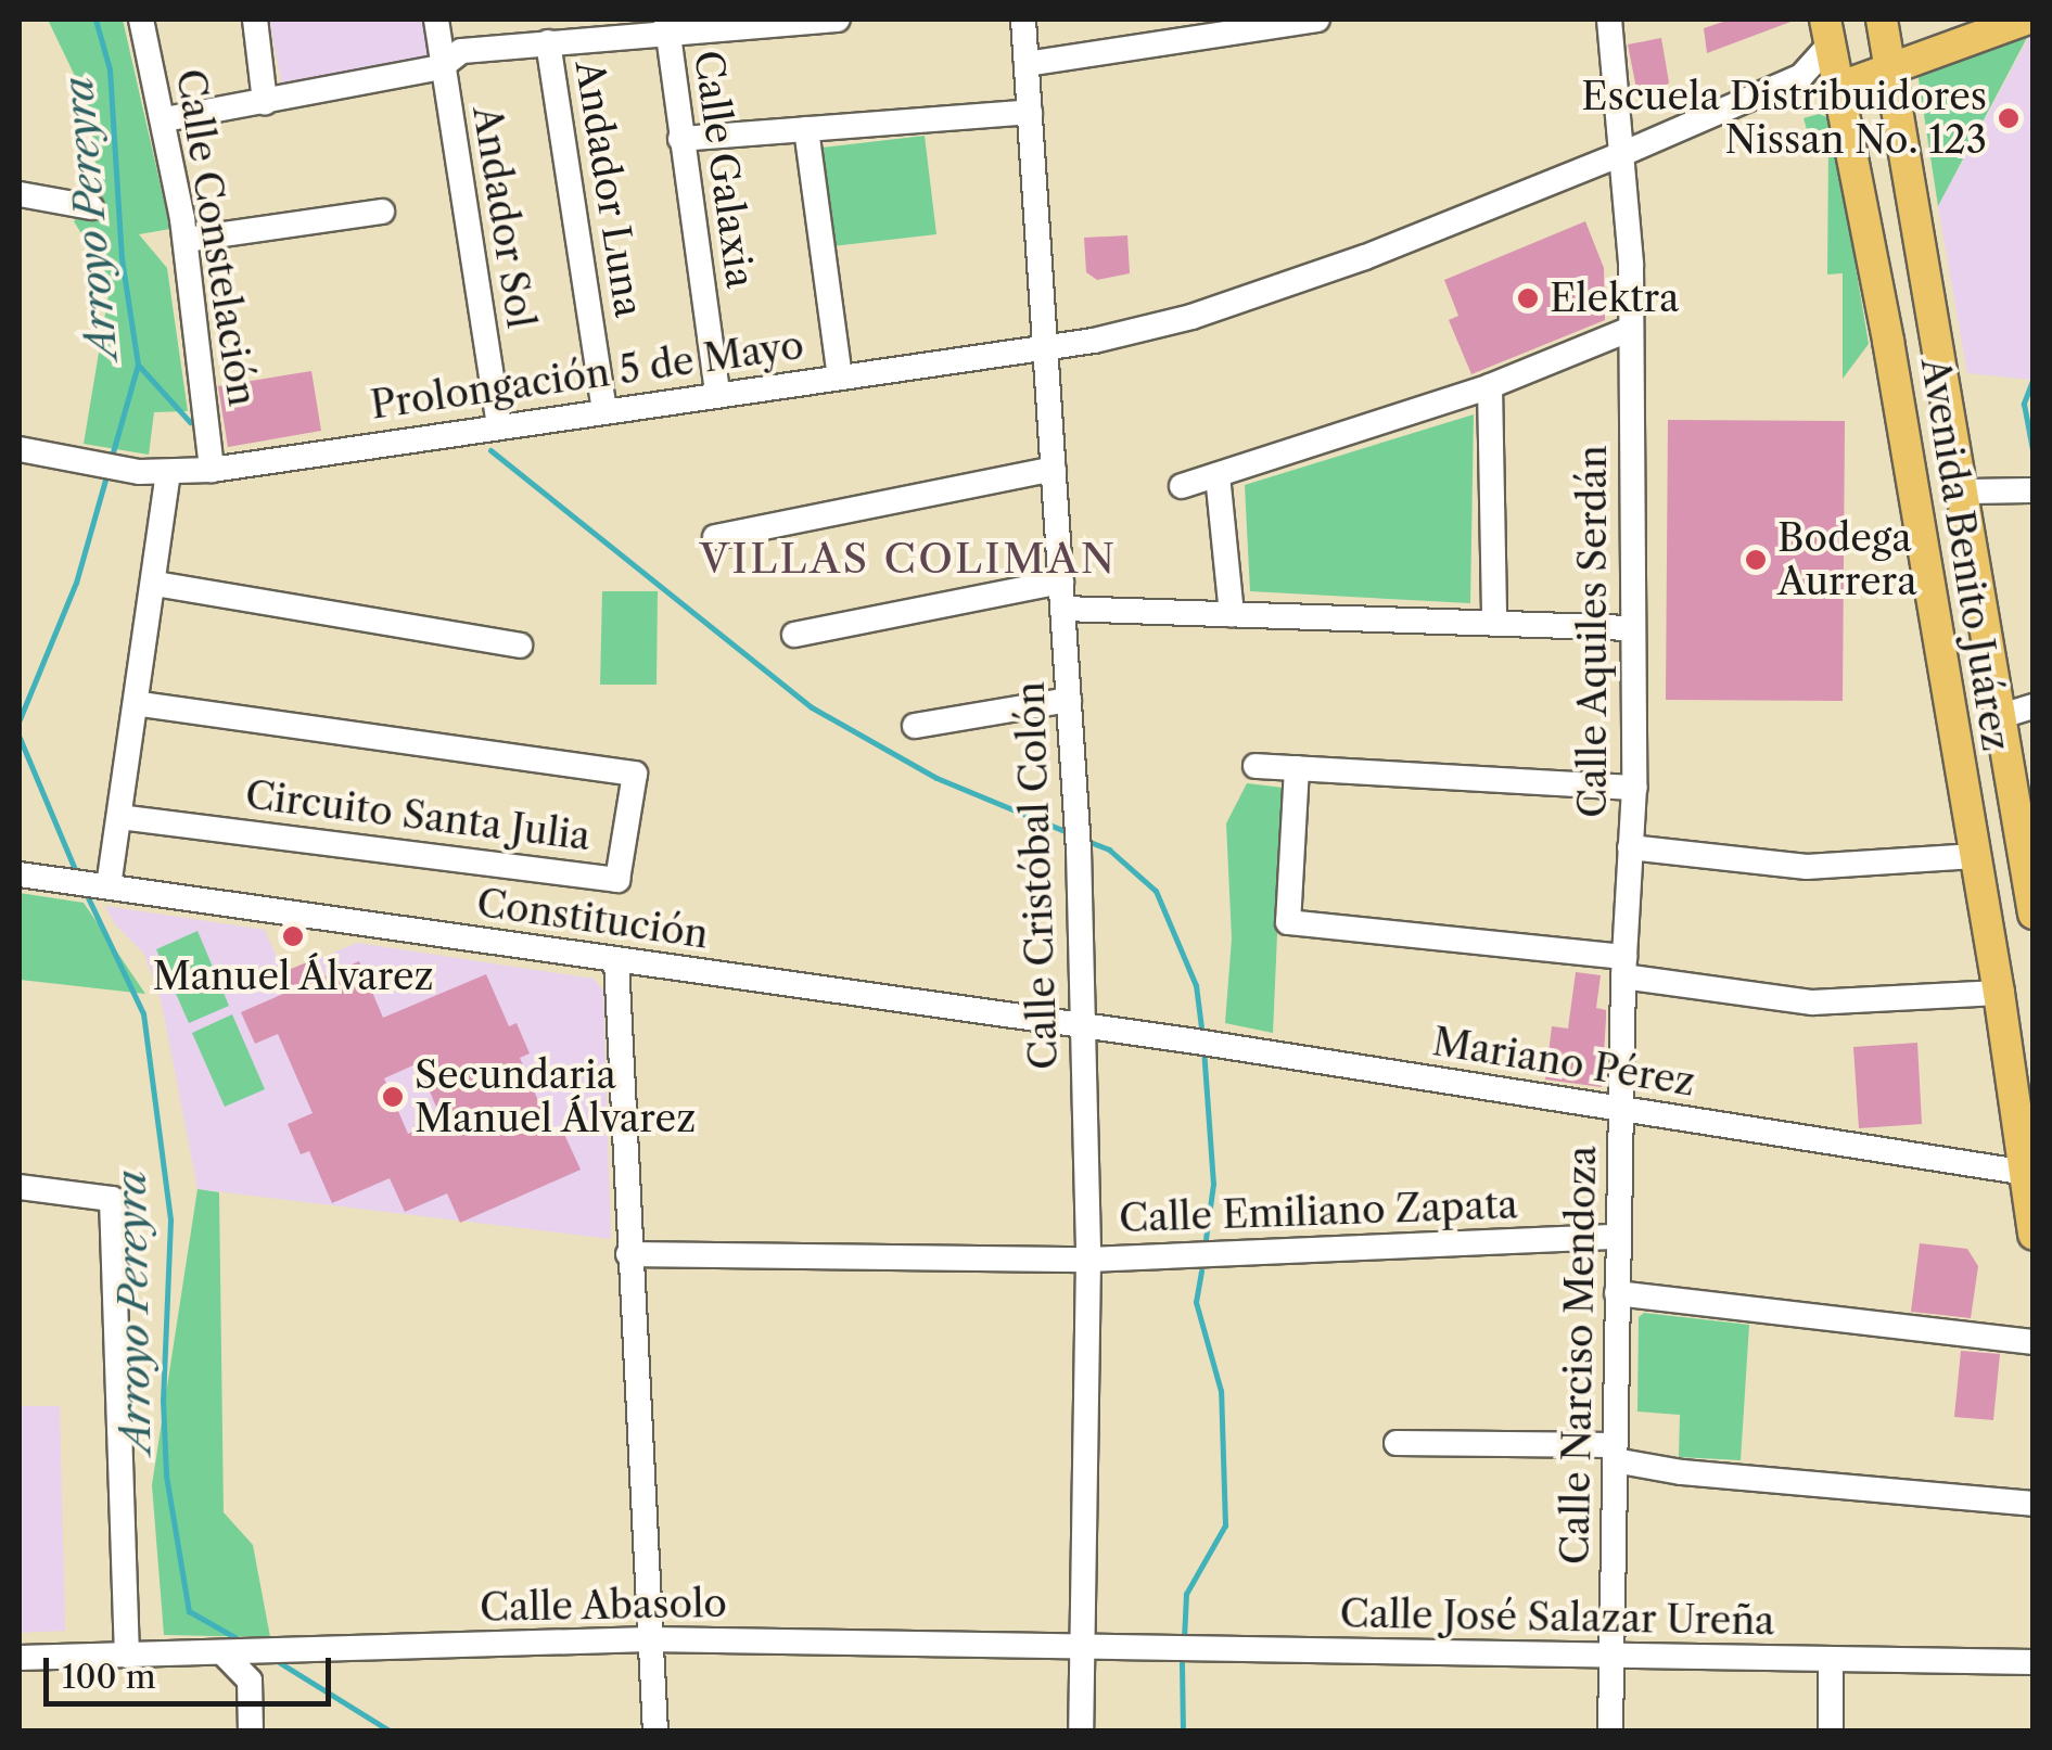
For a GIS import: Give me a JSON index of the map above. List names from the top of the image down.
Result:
{
  "streets": {
    "main road": ["Avenida Benito Juárez"],
    "street": [
      "Calle Galaxia",
      "Andador Luna",
      "Andador Sol",
      "Calle Constelación",
      "Prolongación 5 de Mayo",
      "Calle Aquiles Serdán",
      "Circuito Santa Julia",
      "Calle Cristóbal Colón",
      "Constitución",
      "Mariano Pérez",
      "Calle Emiliano Zapata",
      "Calle Narciso Mendoza",
      "Calle Abasolo",
      "Calle José Salazar Ureña"
    ]
  },
  "crossings": [
    ["Calle Galaxia", "Prolongación 5 de Mayo"],
    ["Andador Luna", "Prolongación 5 de Mayo"],
    ["Andador Sol", "Prolongación 5 de Mayo"],
    ["Calle Constelación", "Prolongación 5 de Mayo"],
    ["Prolongación 5 de Mayo", "Calle Aquiles Serdán"],
    ["Prolongación 5 de Mayo", "Calle Cristóbal Colón"],
    ["Avenida Benito Juárez", "Mariano Pérez"],
    ["Calle Aquiles Serdán", "Mariano Pérez"],
    ["Calle Aquiles Serdán", "Calle Narciso Mendoza"],
    ["Calle Cristóbal Colón", "Constitución"],
    ["Calle Cristóbal Colón", "Mariano Pérez"],
    ["Calle Cristóbal Colón", "Calle Emiliano Zapata"],
    ["Calle Cristóbal Colón", "Calle Abasolo"],
    ["Calle Cristóbal Colón", "Calle José Salazar Ureña"],
    ["Constitución", "Mariano Pérez"],
    ["Mariano Pérez", "Calle Narciso Mendoza"],
    ["Calle Emiliano Zapata", "Calle Narciso Mendoza"],
    ["Calle Narciso Mendoza", "Calle José Salazar Ureña"],
    ["Calle Abasolo", "Calle José Salazar Ureña"]
  ],
  "districts": ["VILLAS COLIMAN"],
  "water": ["Arroyo Pereyra"],
  "places": [
    "Escuela Distribuidores Nissan No. 123",
    "Elektra",
    "Bodega Aurrera",
    "Manuel Álvarez",
    "Secundaria Manuel Álvarez"
  ],
  "scale_bar": "100 m"
}
